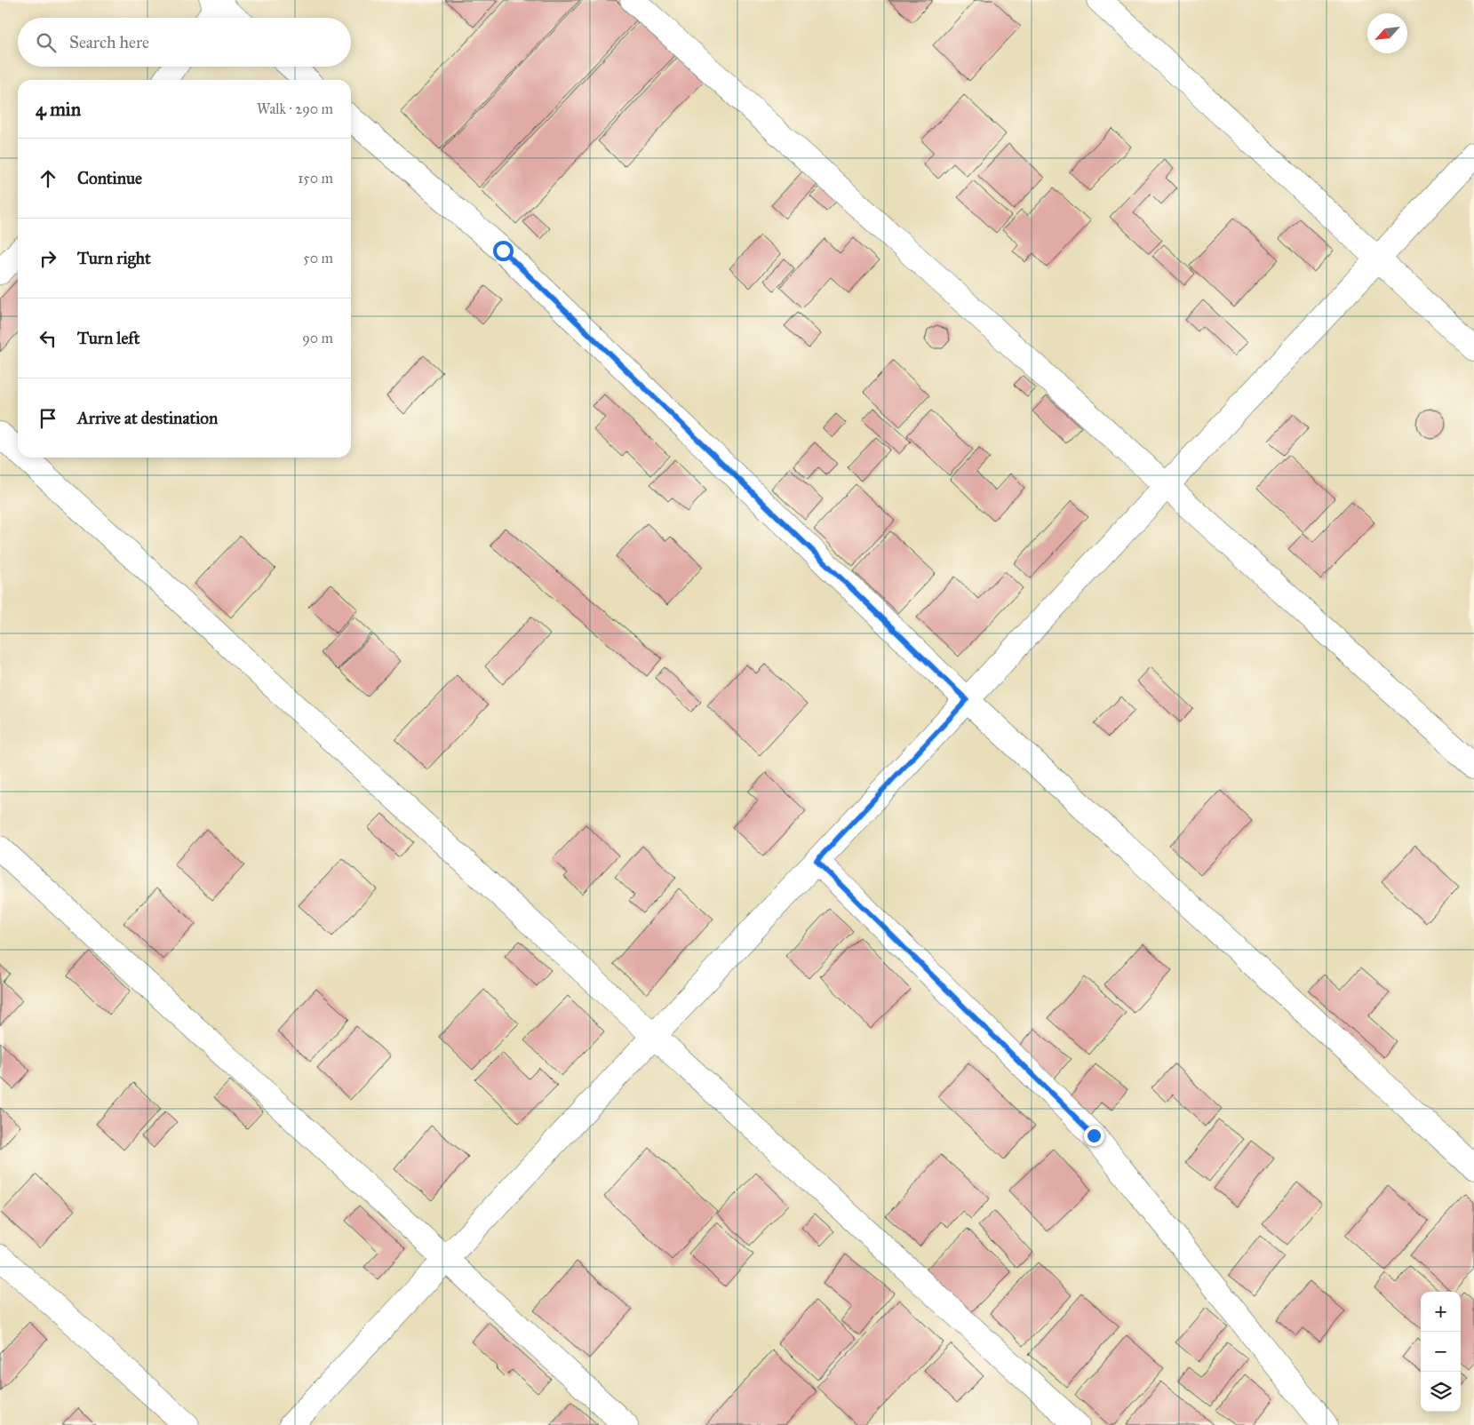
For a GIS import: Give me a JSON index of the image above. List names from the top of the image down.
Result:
{
  "north": "bottom left",
  "page": {
    "search": "Search here",
    "heading": ["4 min", "Walk · 290 m"],
    "list": [
      ["Continue", "150 m"],
      ["Turn right", "50 m"],
      ["Turn left", "90 m"],
      "Arrive at destination"
    ],
    "map_buttons": ["+", "−"]
  }
}
